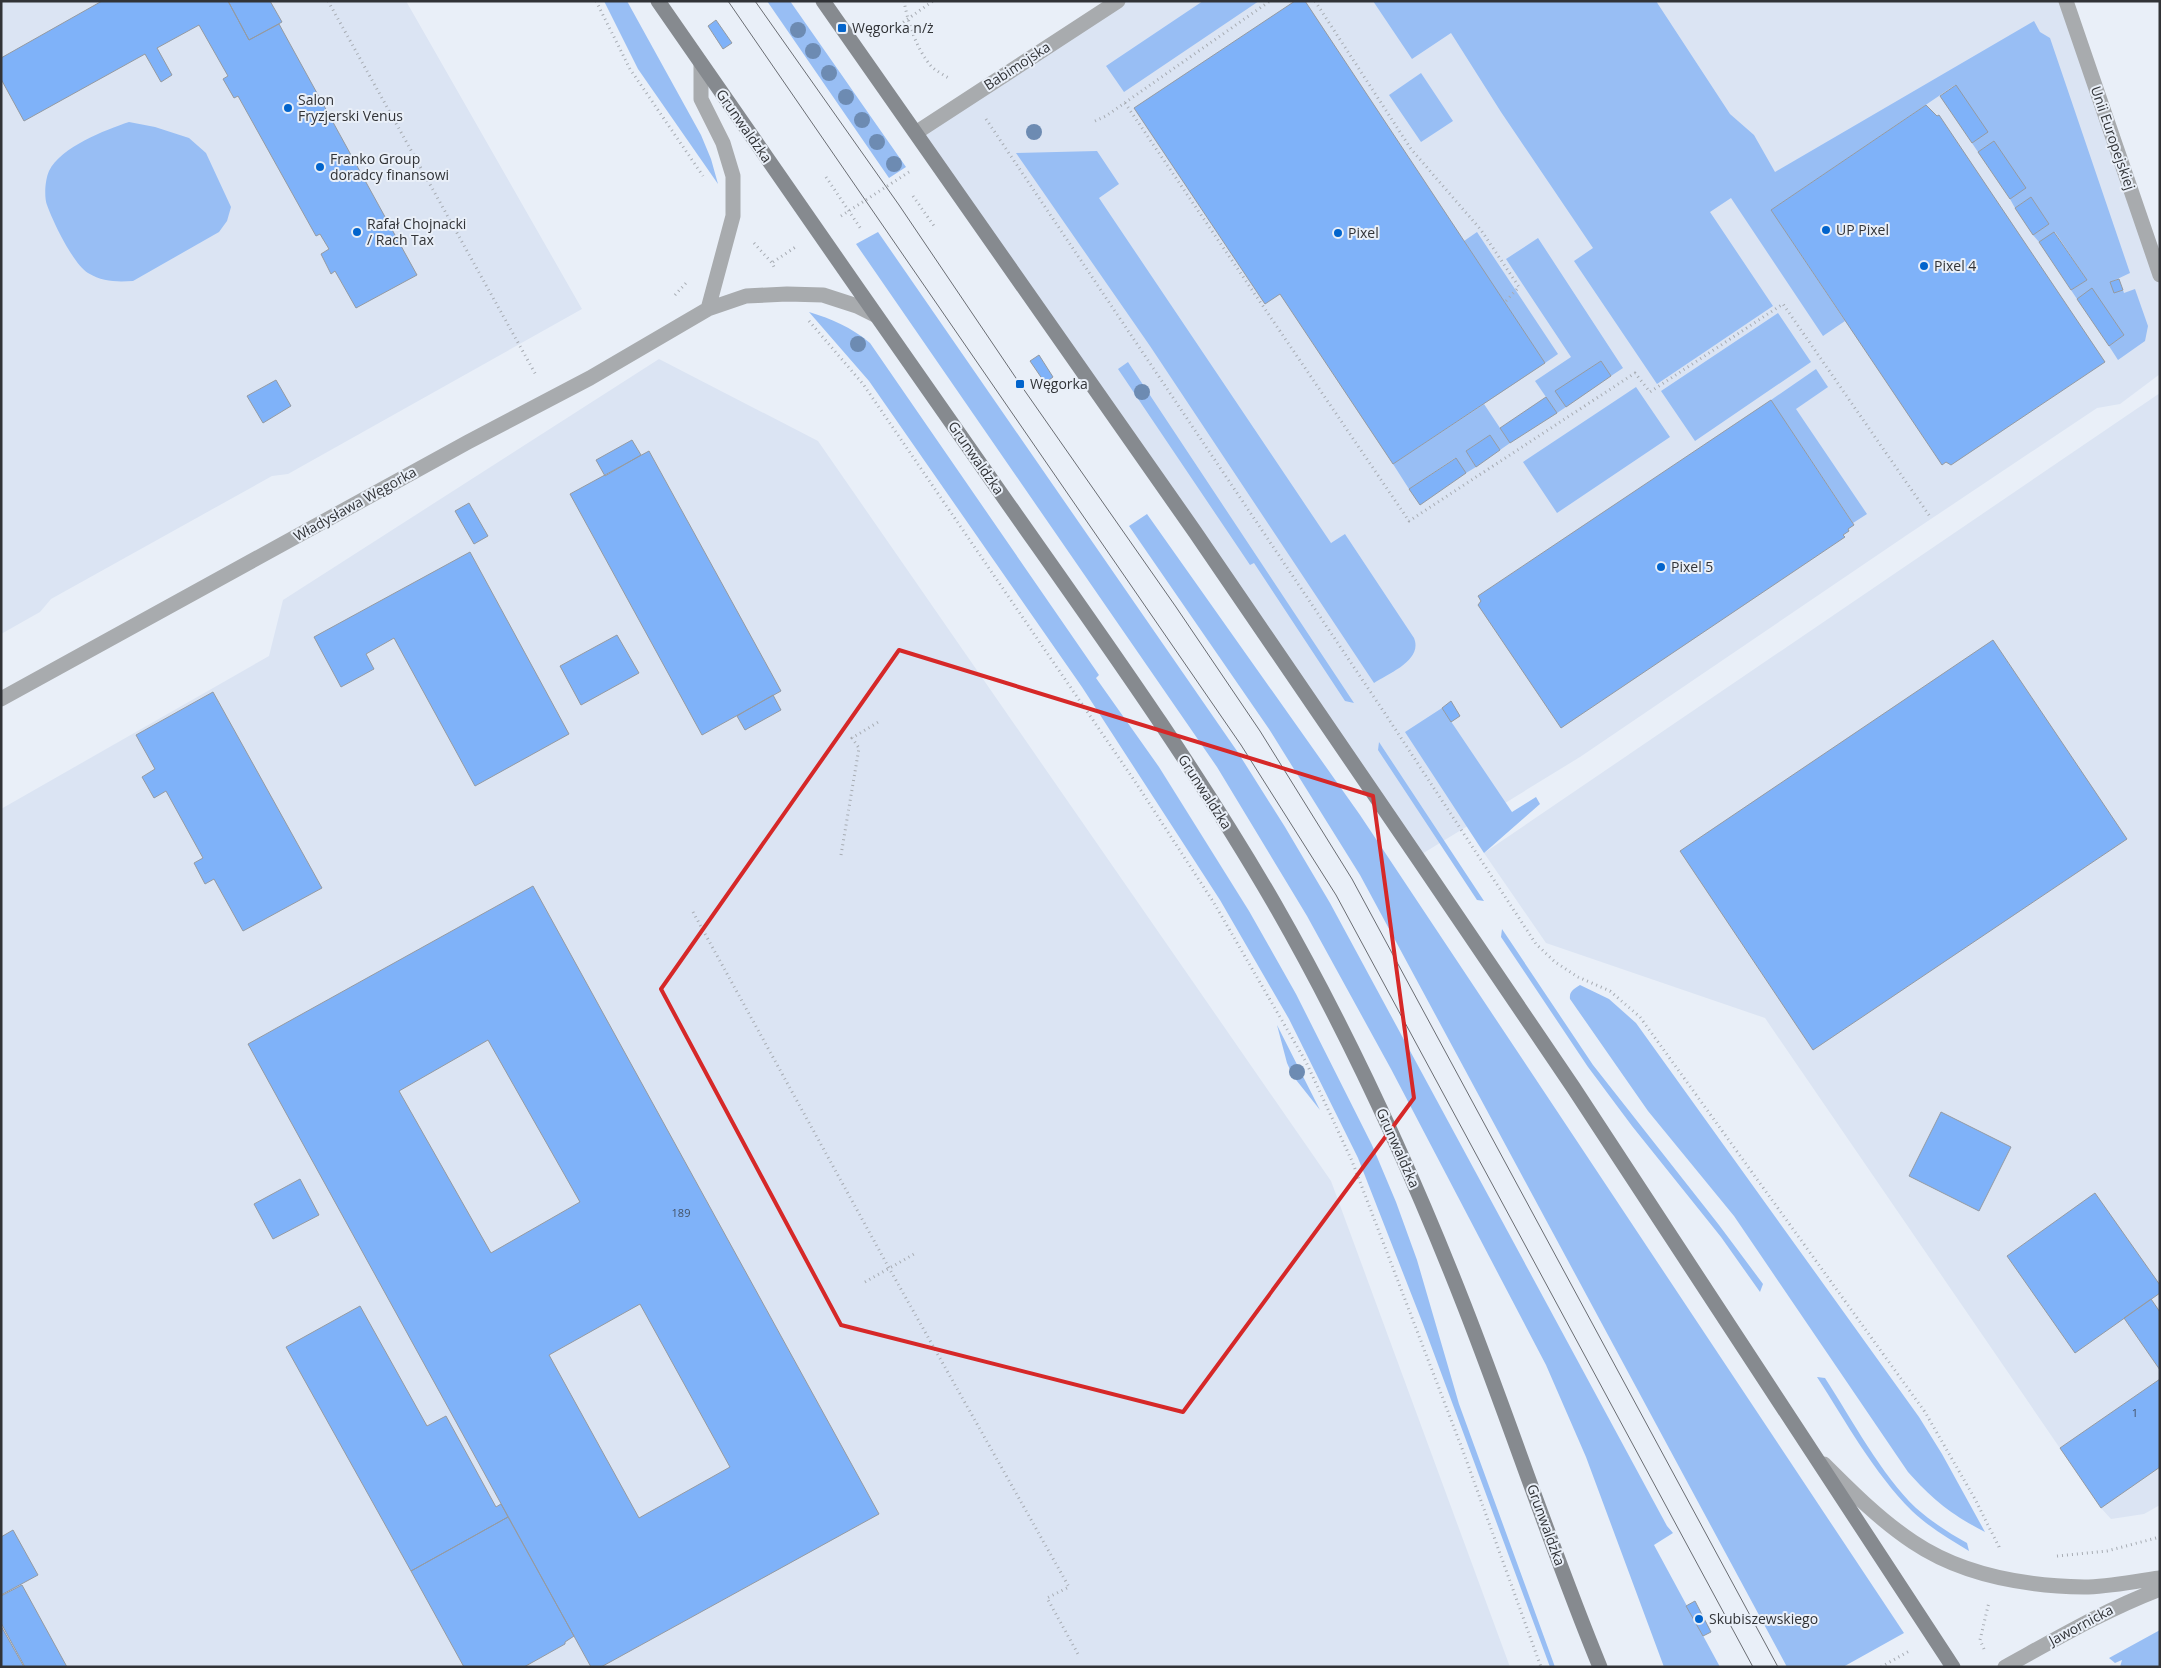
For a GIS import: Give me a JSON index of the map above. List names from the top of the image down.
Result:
{
  "streets": {
    "street": [
      "Babimojska",
      "Grunwaldzka",
      "Unii Europejskiej",
      "Władysława Węgorka",
      "Jawornicka"
    ]
  },
  "crossings": [
    ["Grunwaldzka", "Władysława Węgorka"]
  ],
  "places": {
    "transit": ["Węgorka n/ż", "Węgorka"],
    "other": [
      "Salon Fryzjerski Venus",
      "Franko Group doradcy finansowi",
      "UP Pixel",
      "Rafał Chojnacki / Rach Tax",
      "Pixel",
      "Pixel 4",
      "Pixel 5",
      "Skubiszewskiego"
    ]
  },
  "house_numbers": ["189", "1"]
}
